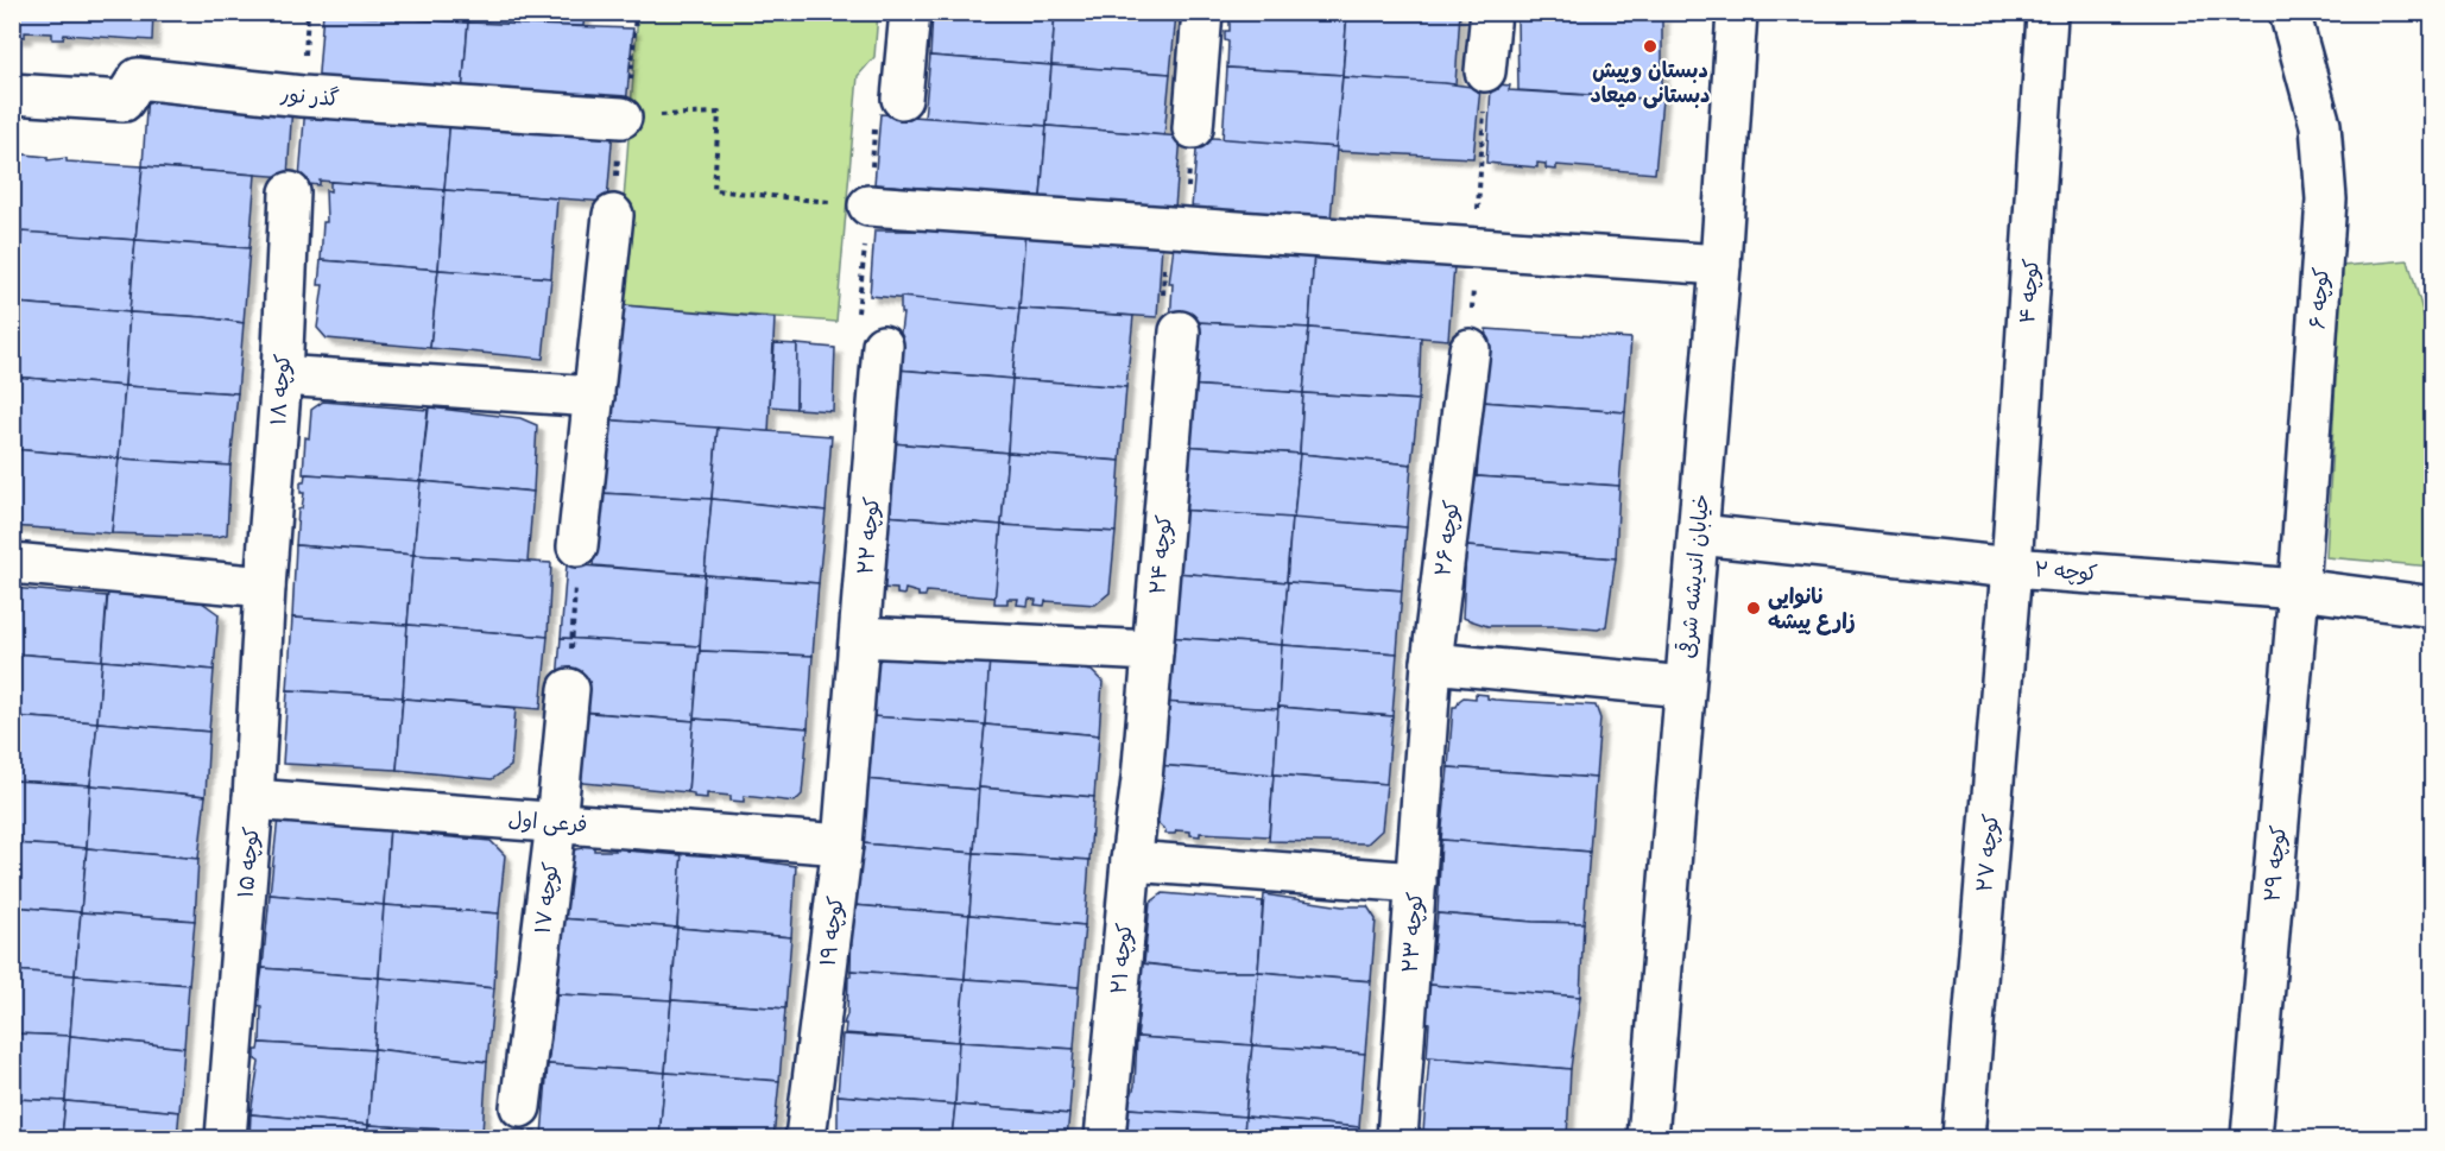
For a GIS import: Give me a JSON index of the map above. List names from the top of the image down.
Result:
{
  "streets": {
    "street": [
      "گذر نور",
      "کوچه ۴",
      "کوچه ۶",
      "کوچه ۱۸",
      "کوچه ۲۲",
      "کوچه ۲۶",
      "کوچه ۲۴",
      "کوچه ۲",
      "خیابان اندیشه شرقی",
      "فرعی اول",
      "کوچه ۲۷",
      "کوچه ۱۵",
      "کوچه ۲۹",
      "کوچه ۱۷",
      "کوچه ۱۹",
      "کوچه ۲۳",
      "کوچه ۲۱"
    ]
  },
  "crossings": [
    ["کوچه ۴", "کوچه ۲"],
    ["کوچه ۴", "کوچه ۲۷"],
    ["کوچه ۶", "کوچه ۲"],
    ["کوچه ۶", "کوچه ۲۹"],
    ["کوچه ۱۸", "کوچه ۱۵"],
    ["کوچه ۲۲", "کوچه ۱۹"],
    ["کوچه ۲۶", "کوچه ۲۳"],
    ["کوچه ۲۴", "کوچه ۲۱"],
    ["کوچه ۲", "خیابان اندیشه شرقی"],
    ["کوچه ۲", "کوچه ۲۷"],
    ["کوچه ۲", "کوچه ۲۹"],
    ["فرعی اول", "کوچه ۱۵"],
    ["فرعی اول", "کوچه ۱۷"],
    ["فرعی اول", "کوچه ۱۹"]
  ],
  "places": ["دبستان وپیش دبستانی میعاد", "نانوایی زارع پیشه"]
}
